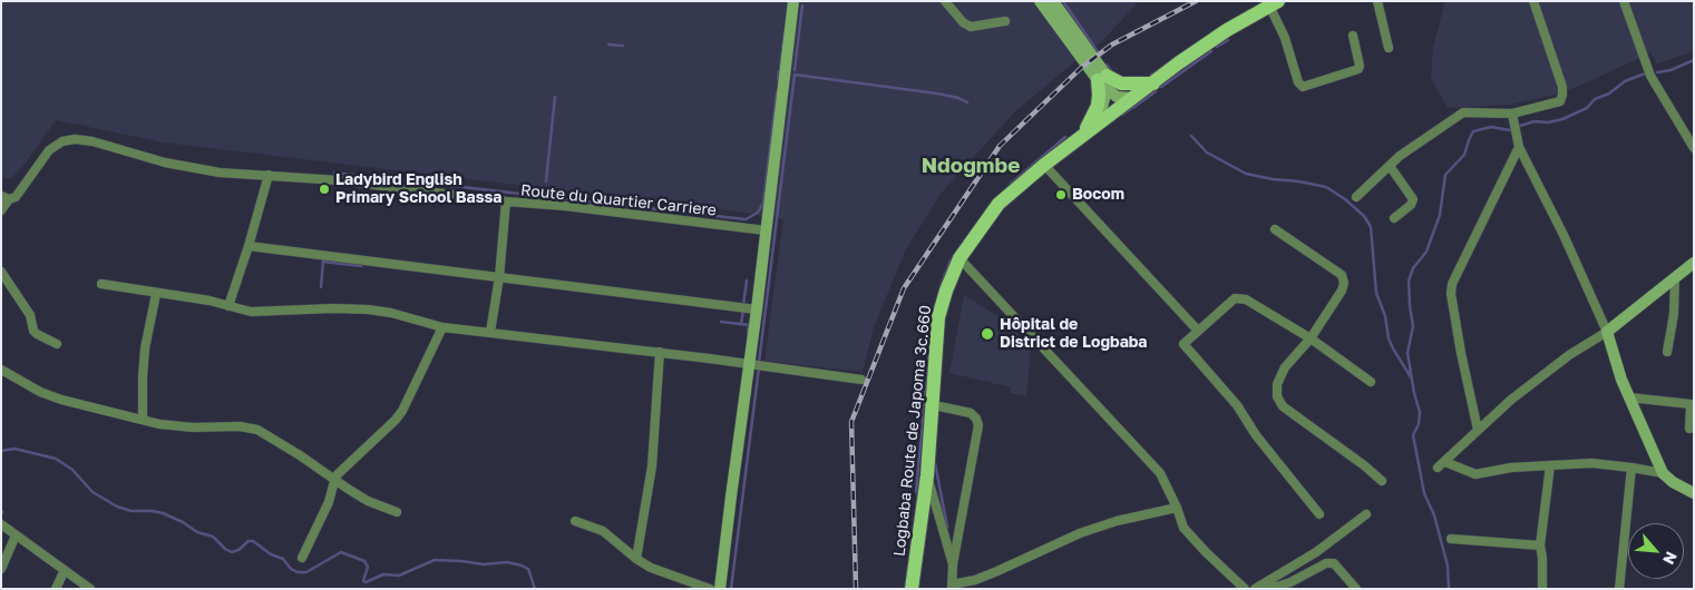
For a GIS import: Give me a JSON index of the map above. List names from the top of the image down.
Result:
{
  "streets": {
    "main road": ["Logbaba Route de Japoma 3c.660"],
    "street": ["Route du Quartier Carriere"]
  },
  "districts": ["Ndogmbe"],
  "places": ["Ladybird English Primary School Bassa", "Bocom", "Hôpital de District de Logbaba"],
  "north": "bottom right"
}
